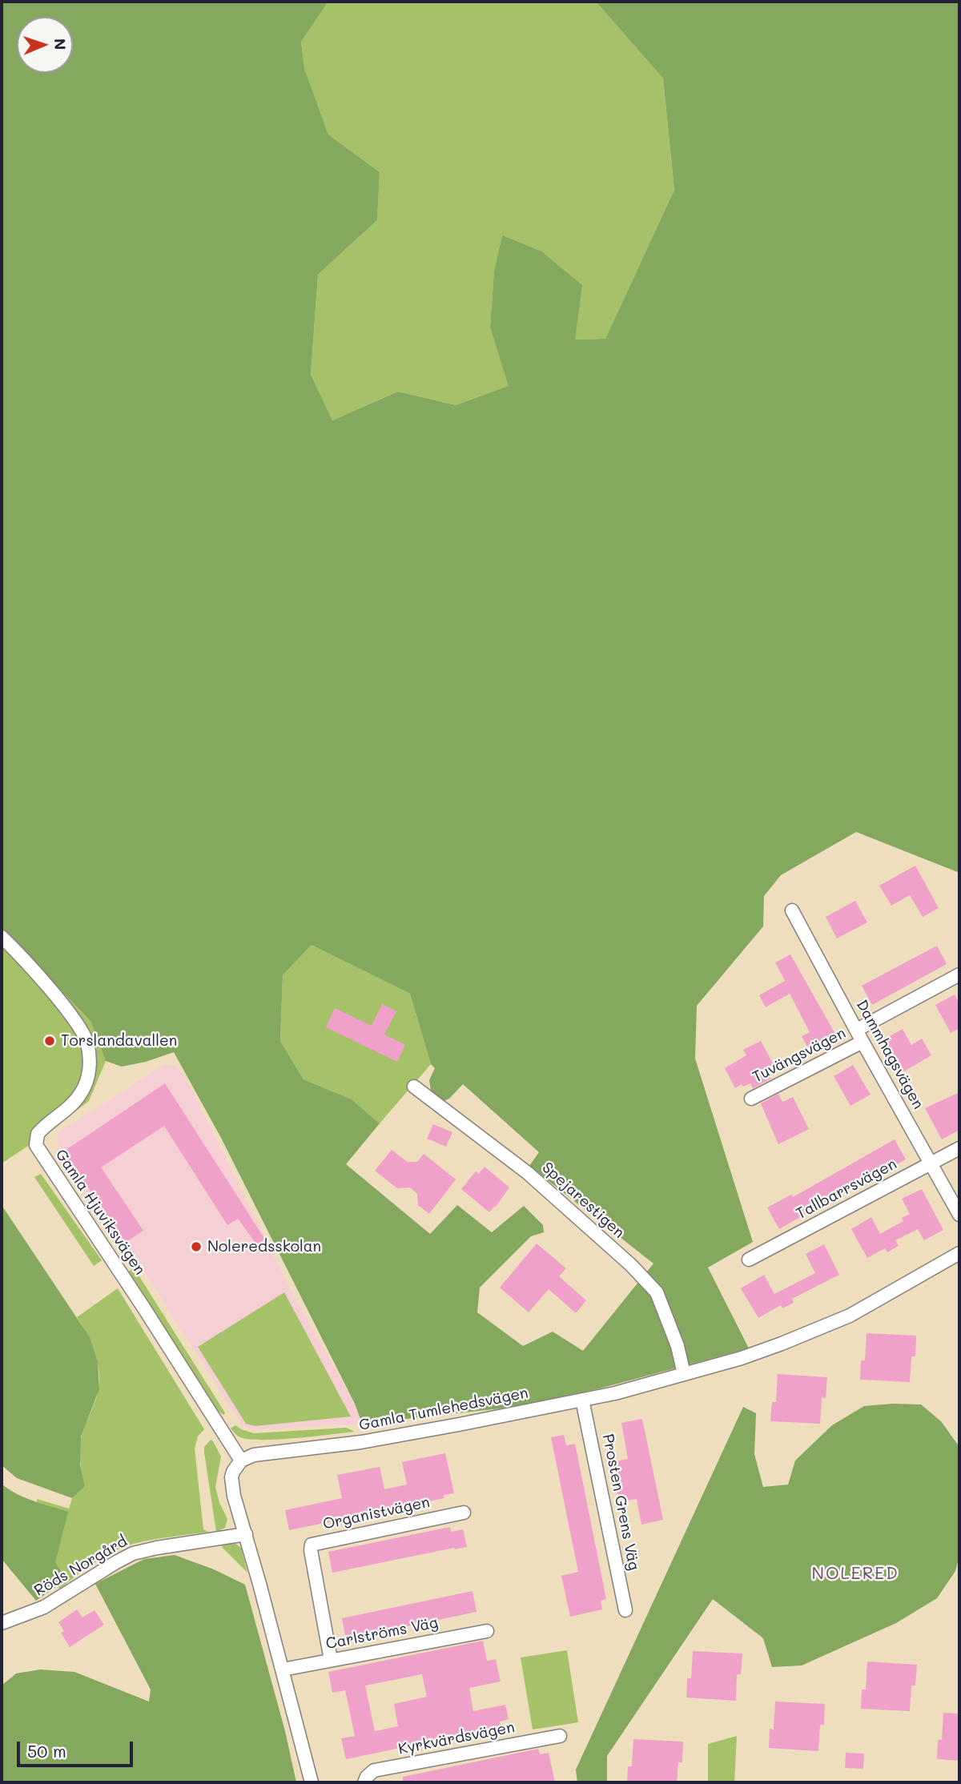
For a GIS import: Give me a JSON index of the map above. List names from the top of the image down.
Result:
{
  "streets": {
    "street": [
      "Dammhagsvägen",
      "Tuvängsvägen",
      "Tallbarrsvägen",
      "Spejarestigen",
      "Gamla Hjuviksvägen",
      "Gamla Tumlehedsvägen",
      "Prosten Grens Väg",
      "Organistvägen",
      "Röds Norgård",
      "Carlströms Väg",
      "Kyrkvärdsvägen"
    ]
  },
  "crossings": [
    ["Dammhagsvägen", "Tuvängsvägen"],
    ["Dammhagsvägen", "Tallbarrsvägen"],
    ["Spejarestigen", "Gamla Tumlehedsvägen"],
    ["Gamla Hjuviksvägen", "Gamla Tumlehedsvägen"],
    ["Gamla Tumlehedsvägen", "Prosten Grens Väg"],
    ["Organistvägen", "Carlströms Väg"]
  ],
  "districts": ["NOLERED"],
  "places": ["Torslandavallen", "Noleredsskolan"],
  "scale_bar": "50 m",
  "north": "right"
}
